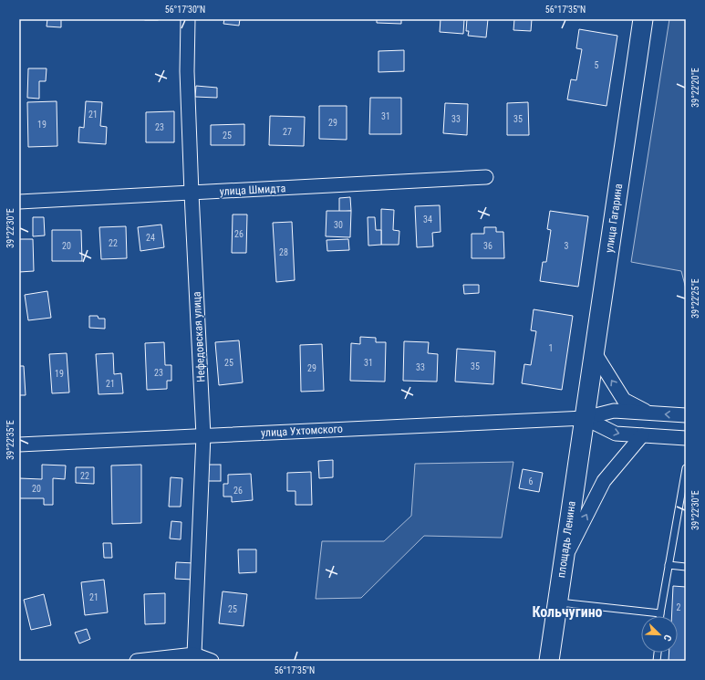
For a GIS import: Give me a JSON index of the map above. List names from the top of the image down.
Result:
{
  "streets": {
    "main road": ["улица Гагарина", "площадь Ленина"],
    "street": ["улица Шмидта", "Нефедовская улица", "улица Ухтомского"]
  },
  "crossings": [
    ["улица Шмидта", "Нефедовская улица"],
    ["улица Гагарина", "улица Ухтомского"],
    ["улица Гагарина", "площадь Ленина"],
    ["Нефедовская улица", "улица Ухтомского"],
    ["улица Ухтомского", "площадь Ленина"]
  ],
  "districts": ["Кольчугино"],
  "house_numbers": [
    "5",
    "21",
    "31",
    "33",
    "35",
    "29",
    "19",
    "23",
    "27",
    "25",
    "34",
    "30",
    "26",
    "24",
    "22",
    "20",
    "36",
    "3",
    "28",
    "1",
    "25",
    "31",
    "35",
    "33",
    "29",
    "23",
    "19",
    "21",
    "22",
    "6",
    "20",
    "26",
    "21",
    "2",
    "25"
  ],
  "north": "bottom right",
  "coordinates": [
    "56°17'30\"N",
    "56°17'35\"N",
    "39°22'20\"E",
    "39°22'30\"E",
    "39°22'25\"E",
    "39°22'35\"E"
  ]
}
